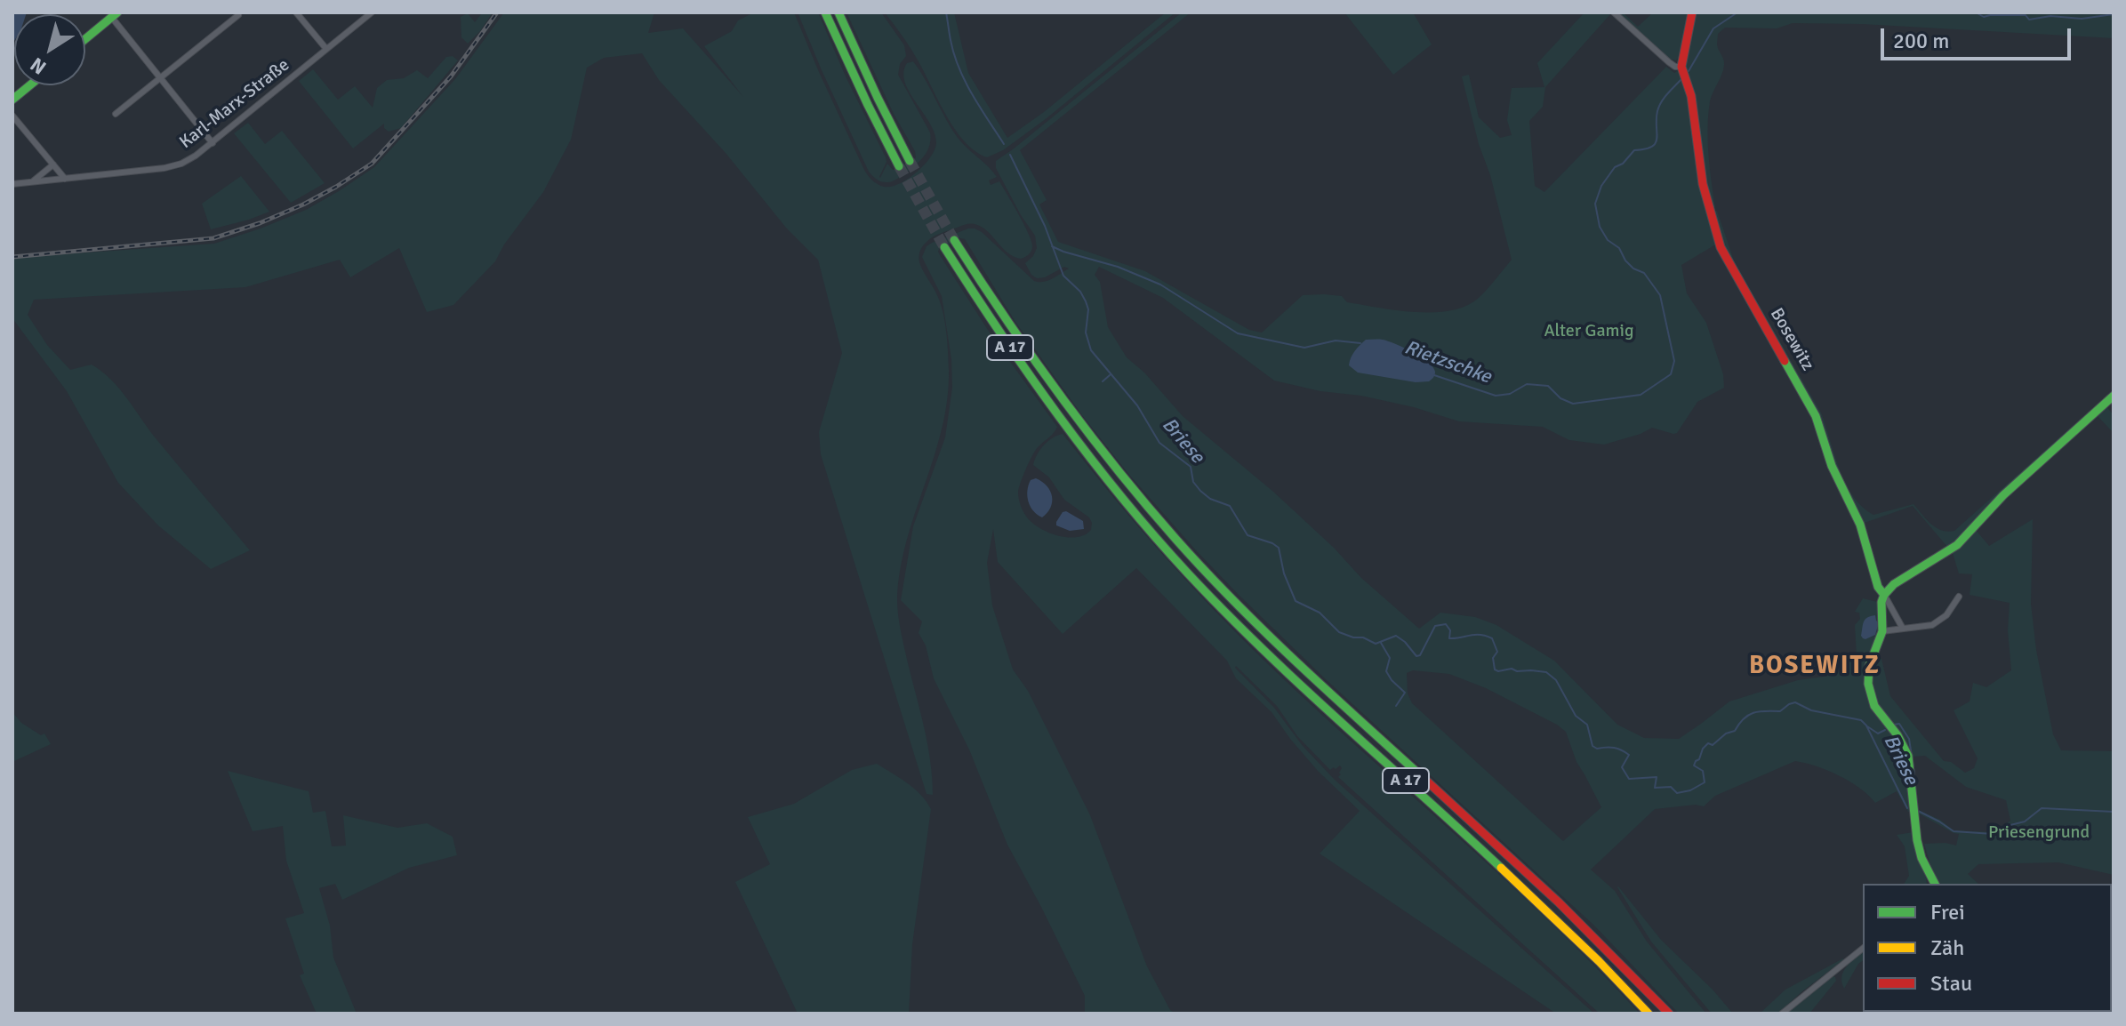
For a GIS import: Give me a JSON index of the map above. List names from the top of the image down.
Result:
{
  "streets": {
    "main road": ["Bosewitz", "A 17"],
    "street": ["Karl-Marx-Straße"]
  },
  "districts": ["BOSEWITZ"],
  "water": ["Rietzschke", "Briese"],
  "parks": ["Alter Gamig", "Priesengrund"],
  "legend": ["Frei", "Zäh", "Stau"],
  "scale_bar": "200 m",
  "north": "bottom left"
}
